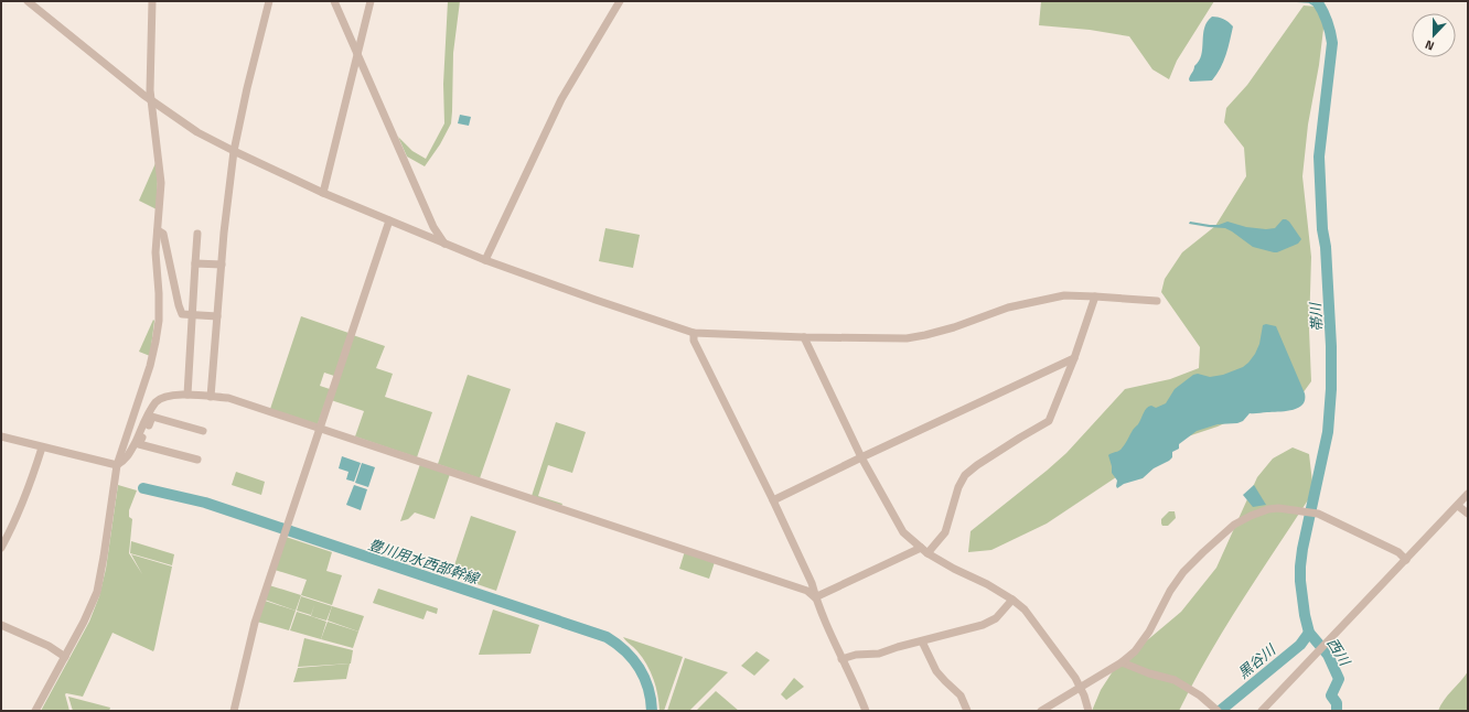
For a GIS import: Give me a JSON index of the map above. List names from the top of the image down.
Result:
{
  "water": [
    "帯川",
    "豊川用水西部幹線",
    "西川",
    "黒谷川"
  ],
  "north": "bottom"
}
